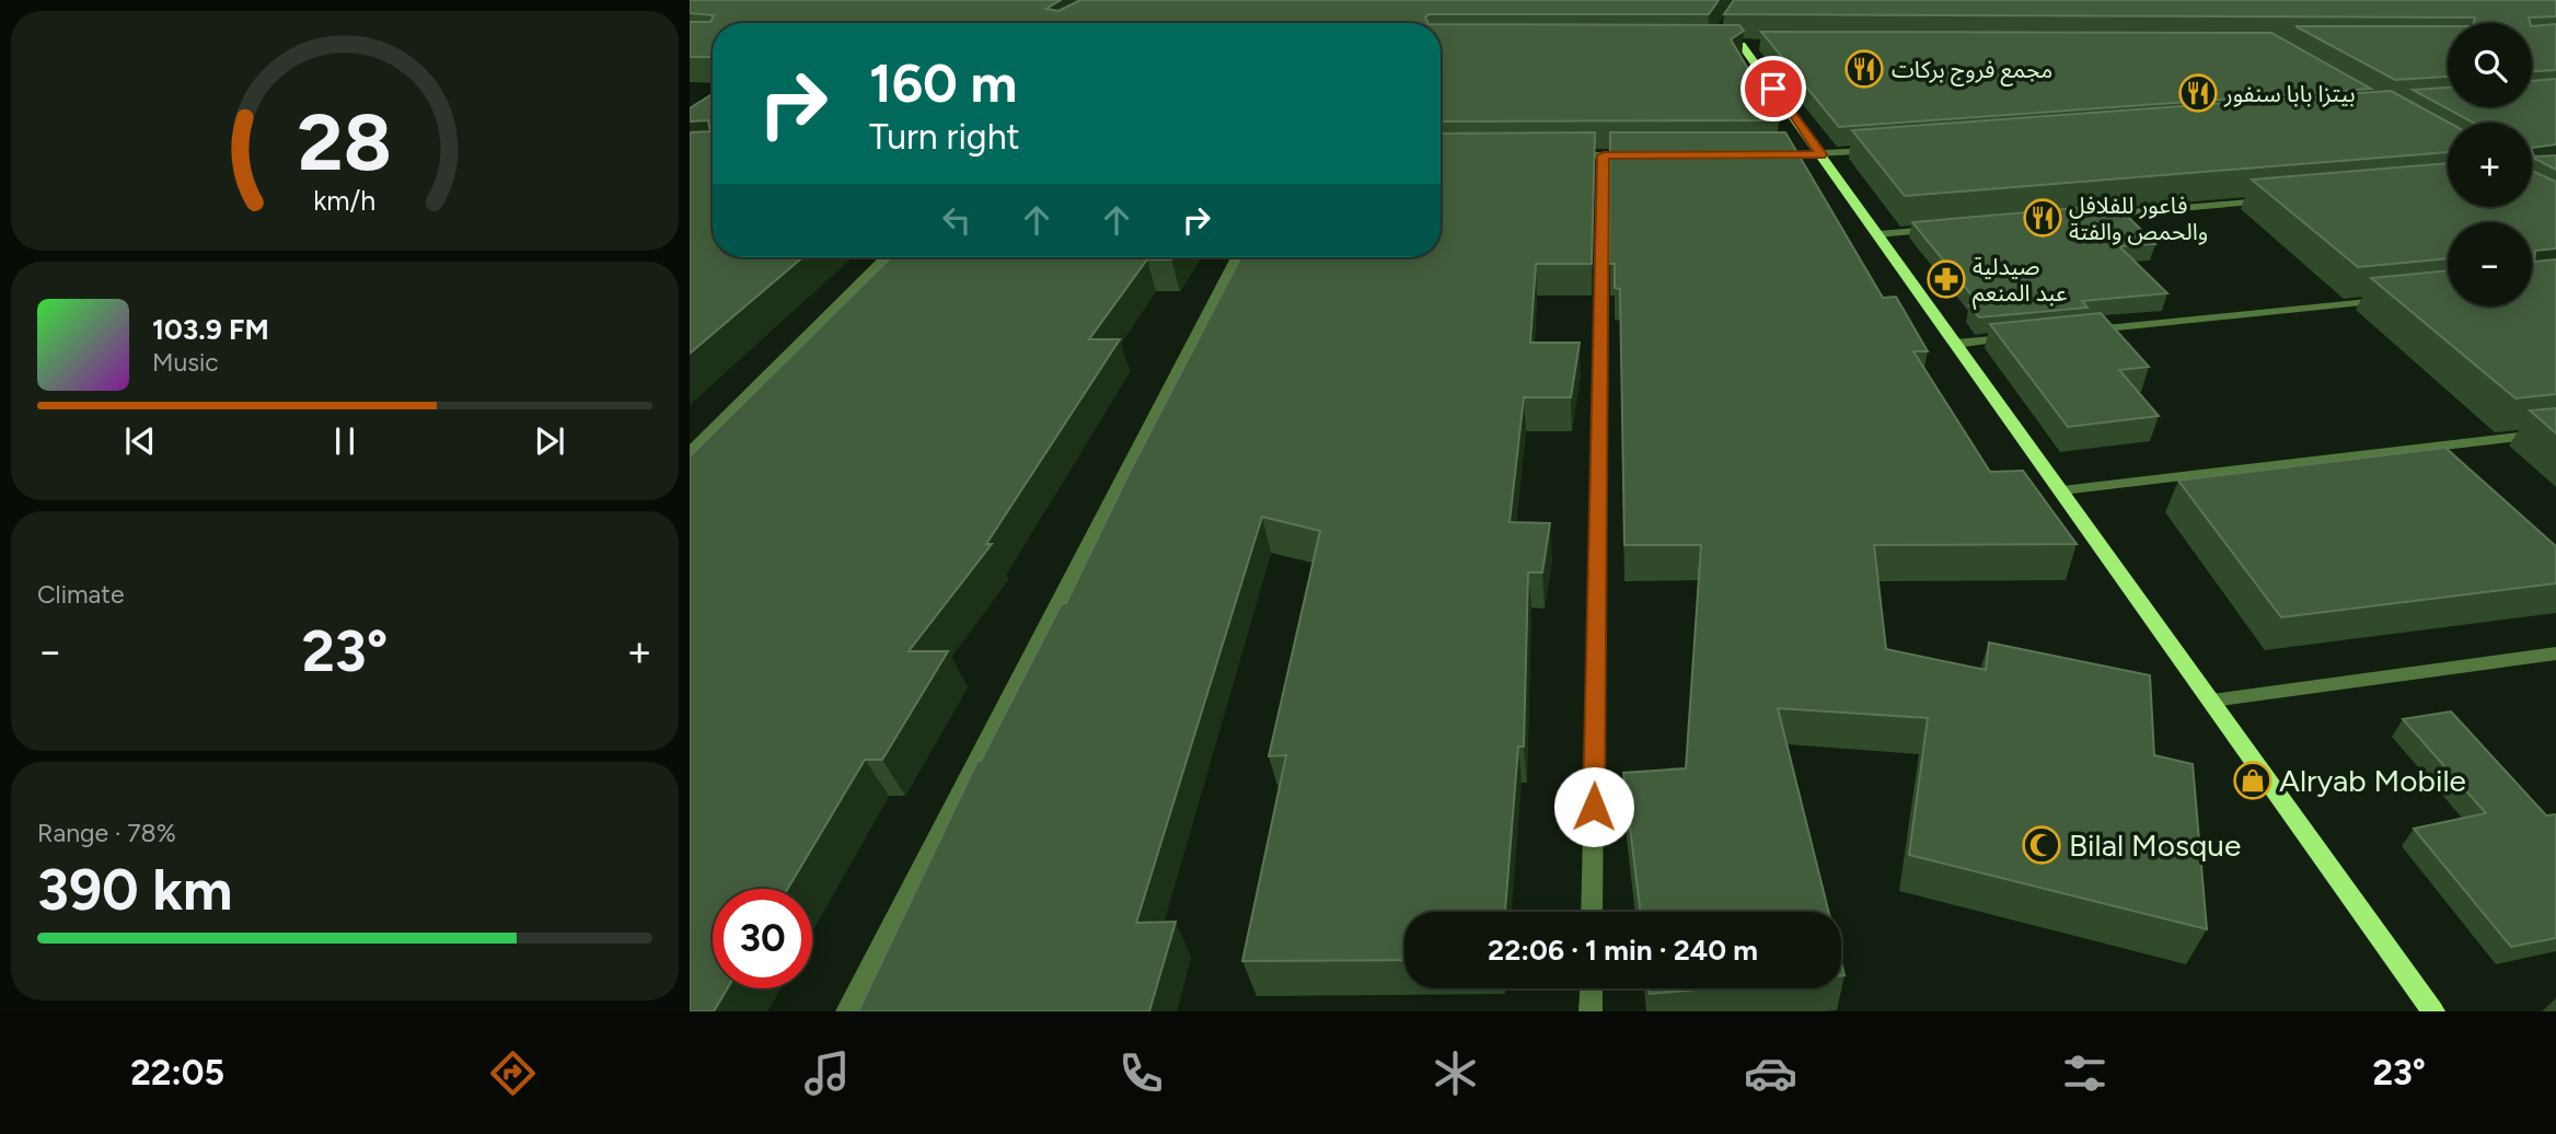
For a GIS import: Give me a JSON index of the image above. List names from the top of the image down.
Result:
{
  "places": {
    "restaurant": ["مجمع فروج بركات", "بيتزا بابا سنفور", "فاعور للفلافل والحمص والفتة"],
    "pharmacy": ["صيدلية عبد المنعم"],
    "shop": ["Alryab Mobile"],
    "mosque": ["Bilal Mosque"]
  },
  "page": {
    "map_buttons": ["+", "−"],
    "turn": ["160 m", "Turn right"],
    "song": ["103.9 FM", "Music"],
    "tile": [
      "Climate",
      ["Range · 78%", "390 km"]
    ],
    "heat": ["−", "23°", "+"],
    "limit": "30",
    "trip": "22:06 · 1 min · 240 m",
    "tabs": ["22:05", "23°"],
    "gauge": ["28", "km/h"]
  }
}
